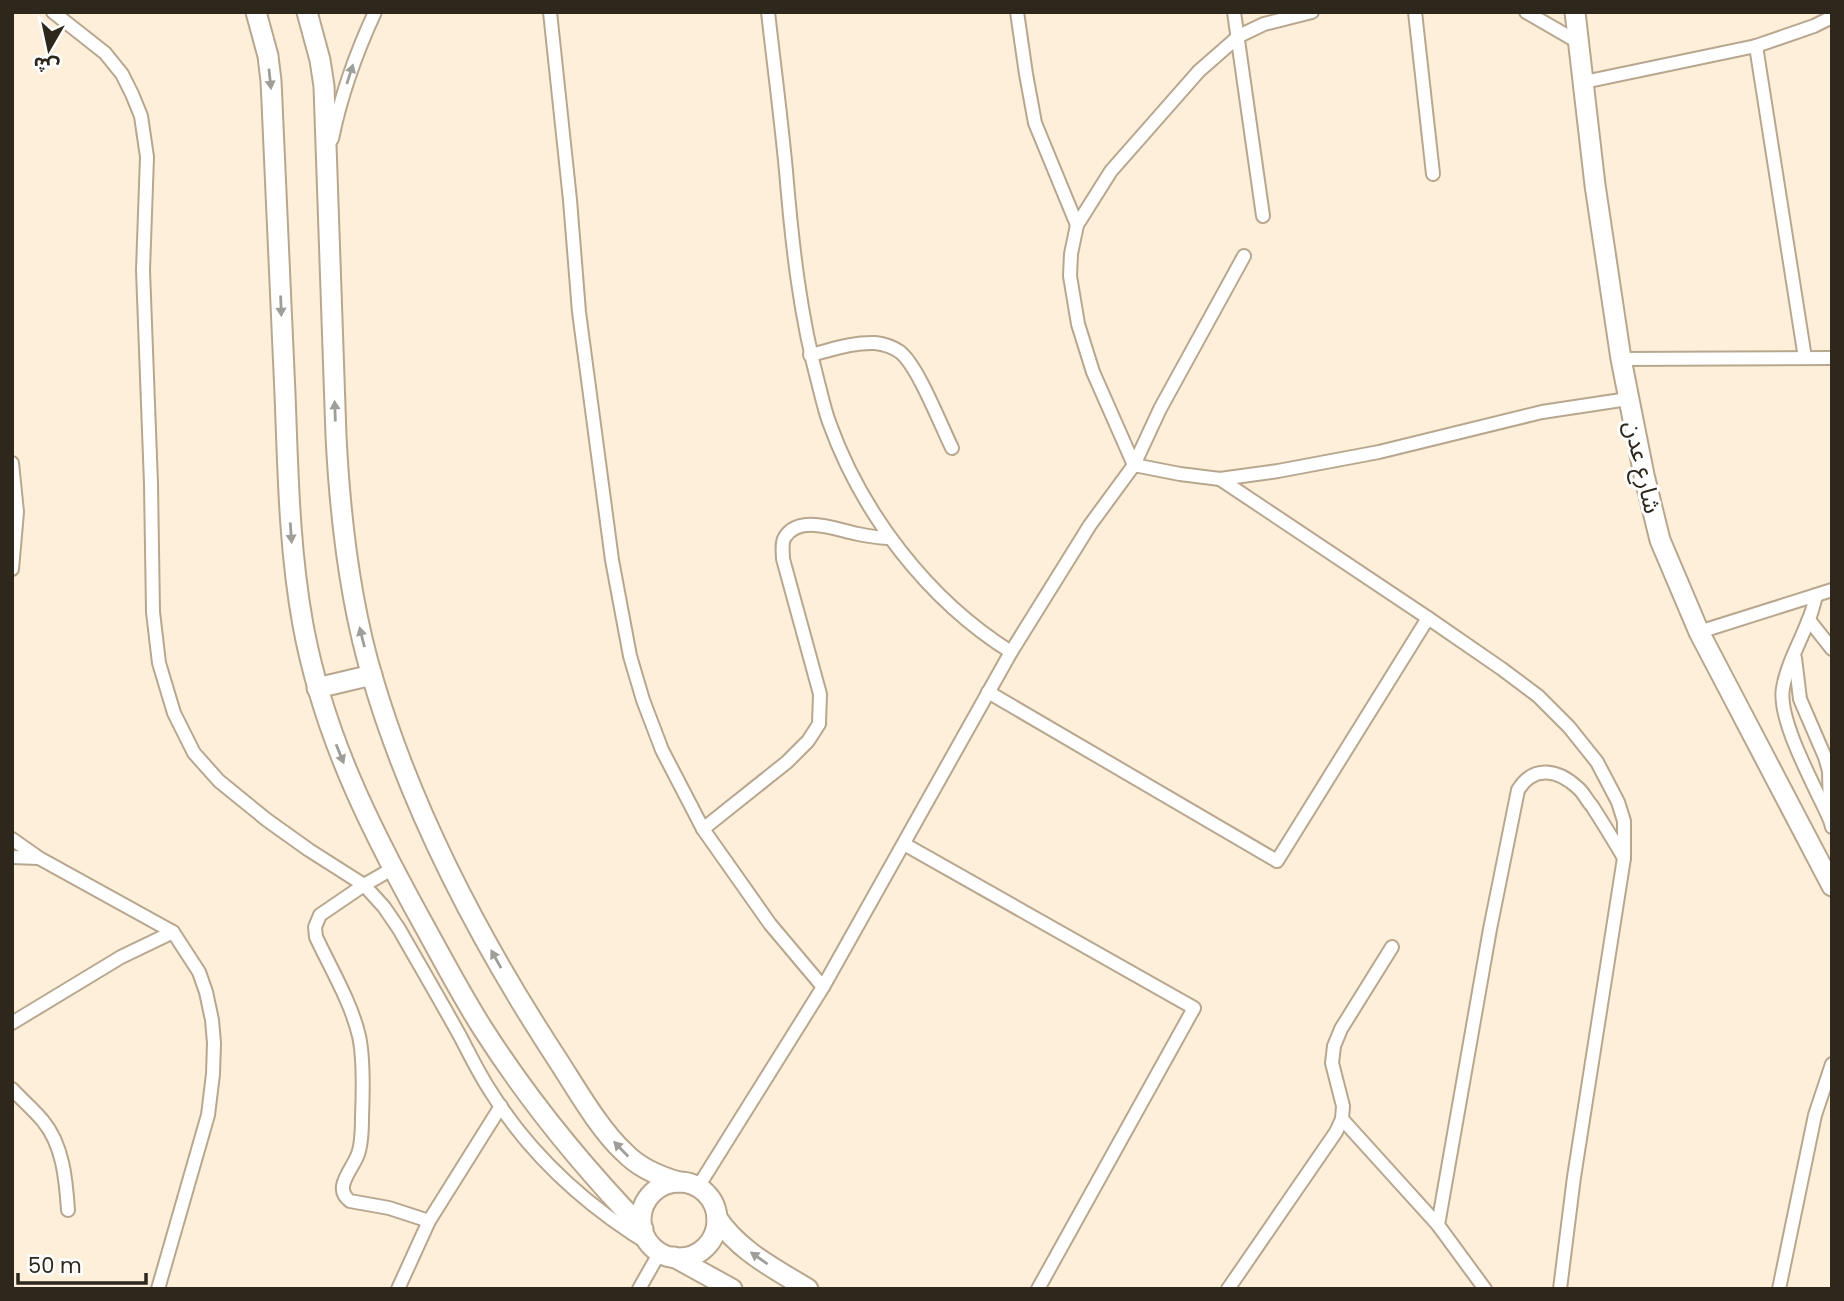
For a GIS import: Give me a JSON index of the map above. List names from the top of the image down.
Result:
{
  "streets": {
    "street": ["شارع عدن"]
  },
  "scale_bar": "50 m",
  "north": "bottom"
}
